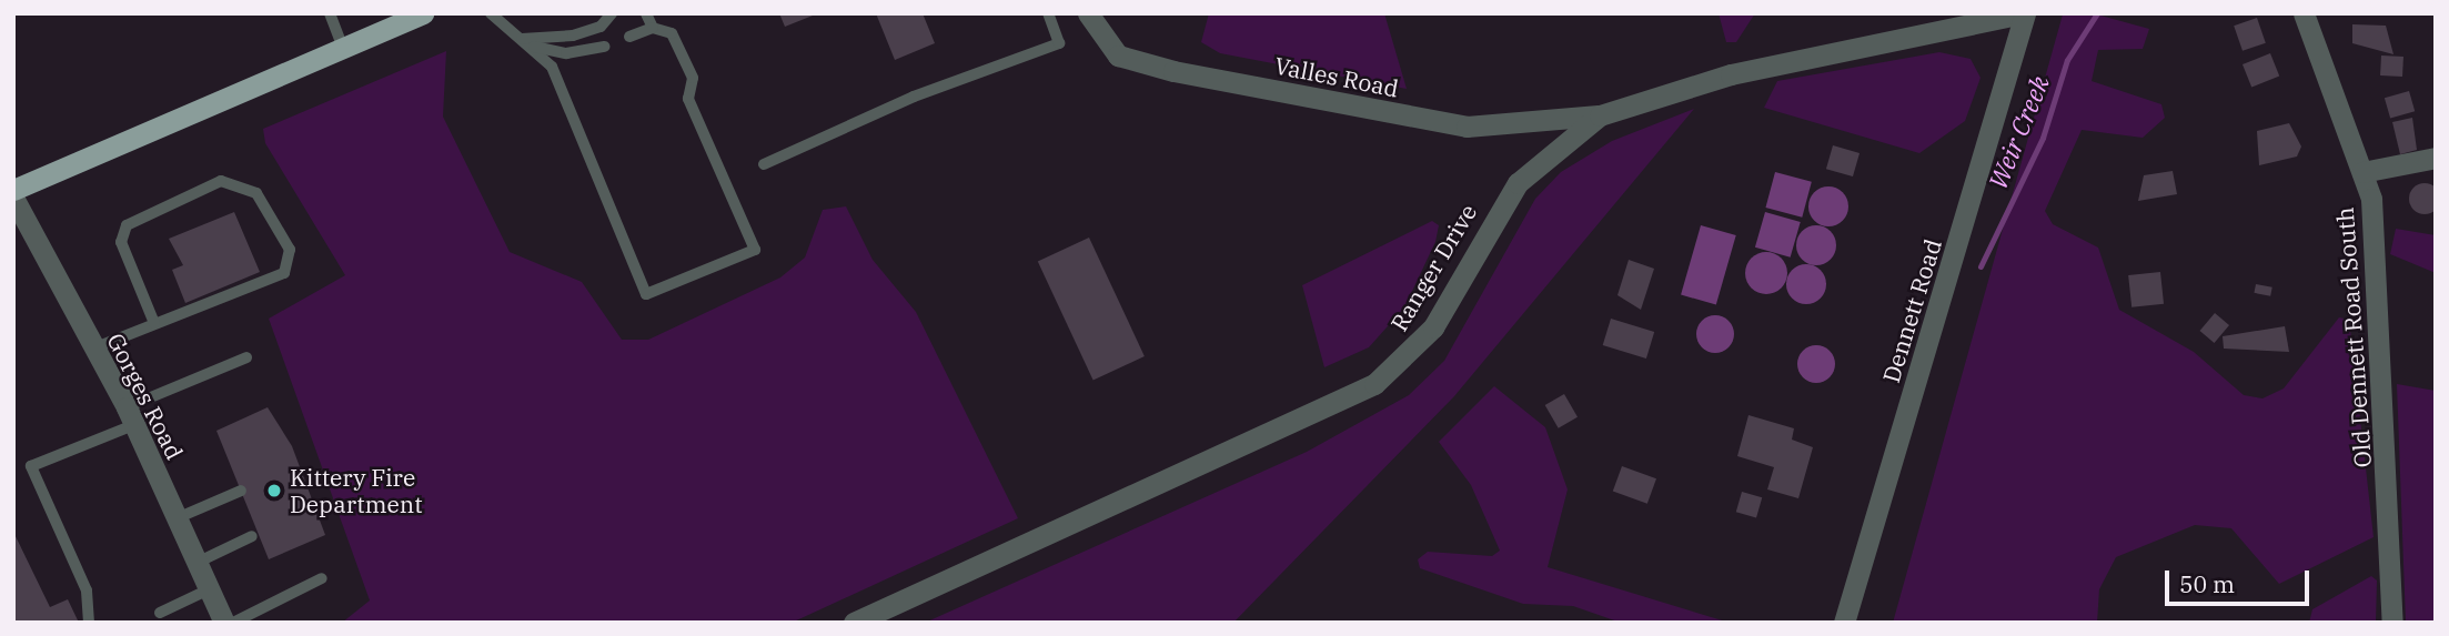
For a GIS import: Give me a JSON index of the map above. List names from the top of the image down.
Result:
{
  "streets": {
    "street": [
      "Valles Road",
      "Ranger Drive",
      "Dennett Road",
      "Old Dennett Road South",
      "Gorges Road"
    ]
  },
  "crossings": [
    ["Valles Road", "Ranger Drive"],
    ["Ranger Drive", "Dennett Road"]
  ],
  "water": ["Weir Creek"],
  "places": ["Kittery Fire Department"],
  "scale_bar": "50 m"
}
